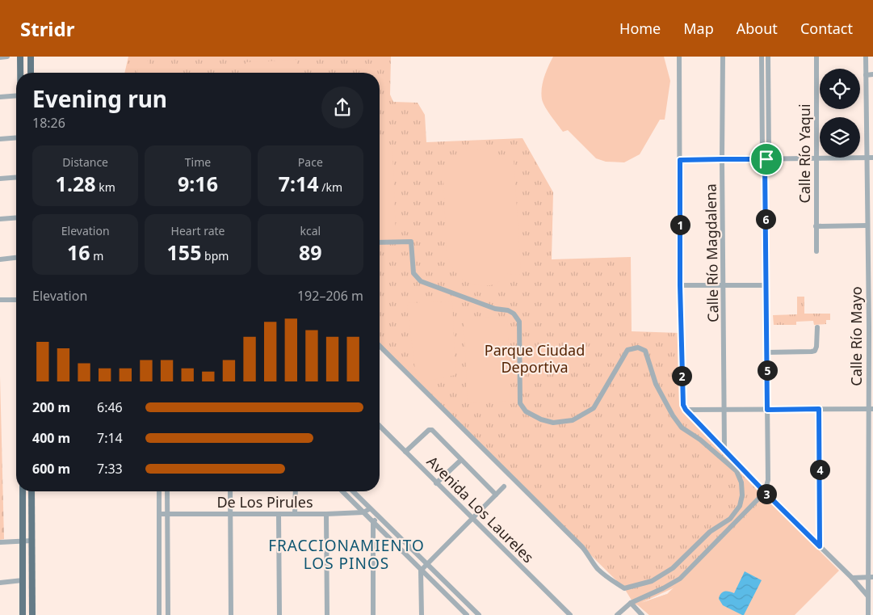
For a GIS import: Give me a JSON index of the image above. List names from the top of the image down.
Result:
{
  "streets": {
    "street": [
      "Calle Río Yaqui",
      "Calle Río Magdalena",
      "Calle Río Mayo",
      "De Los Pirules",
      "Avenida Los Laureles"
    ]
  },
  "districts": ["FRACCIONAMIENTO LOS PINOS"],
  "parks": ["Parque Ciudad Deportiva"],
  "page": {
    "header": "Stridr",
    "nav": [
      "Home",
      "Map",
      "About",
      "Contact"
    ],
    "heading": ["Evening run", "18:26"],
    "stats": [
      ["Distance", "1.28 km"],
      ["Time", "9:16"],
      ["Pace", "7:14 /km"],
      ["Elevation", "16 m"],
      ["Heart rate", "155 bpm"],
      ["kcal", "89"]
    ],
    "pins": [
      "6",
      "1",
      "5",
      "2",
      "4",
      "3"
    ],
    "chart": ["Elevation", "192–206 m"],
    "list": [
      {
        "name": "200 m",
        "note": "6:46"
      },
      {
        "name": "400 m",
        "note": "7:14"
      },
      {
        "name": "600 m",
        "note": "7:33"
      }
    ]
  }
}
